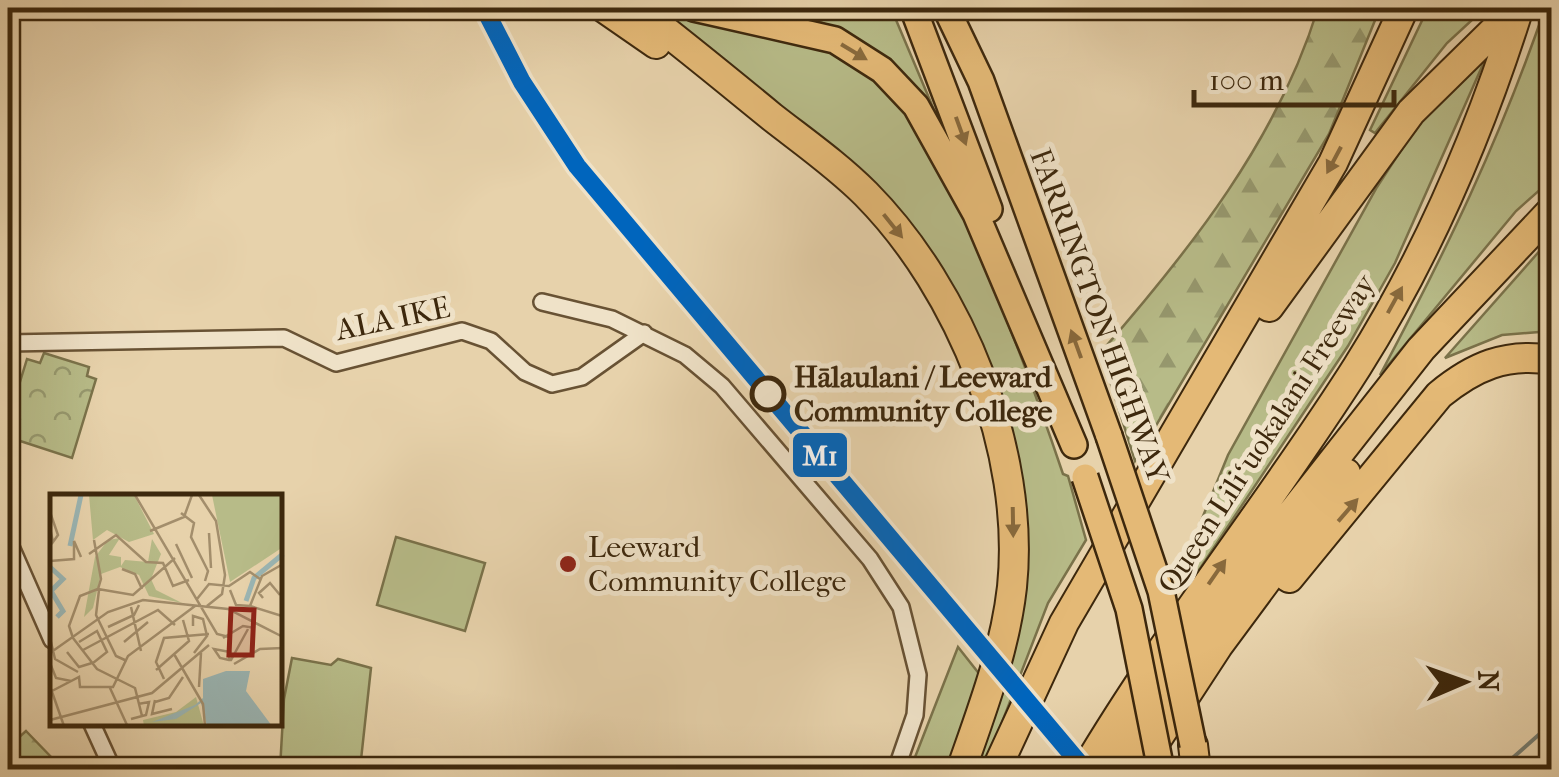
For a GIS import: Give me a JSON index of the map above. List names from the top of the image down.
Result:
{
  "streets": {
    "highway": ["Queen Liliʻuokalani Freeway"],
    "main road": ["FARRINGTON HIGHWAY"],
    "street": ["ALA IKE"]
  },
  "places": ["Hālaulani / Leeward Community College", "Leeward Community College"],
  "lines": ["transit line M1"],
  "scale_bar": "100 m",
  "north": "right"
}
